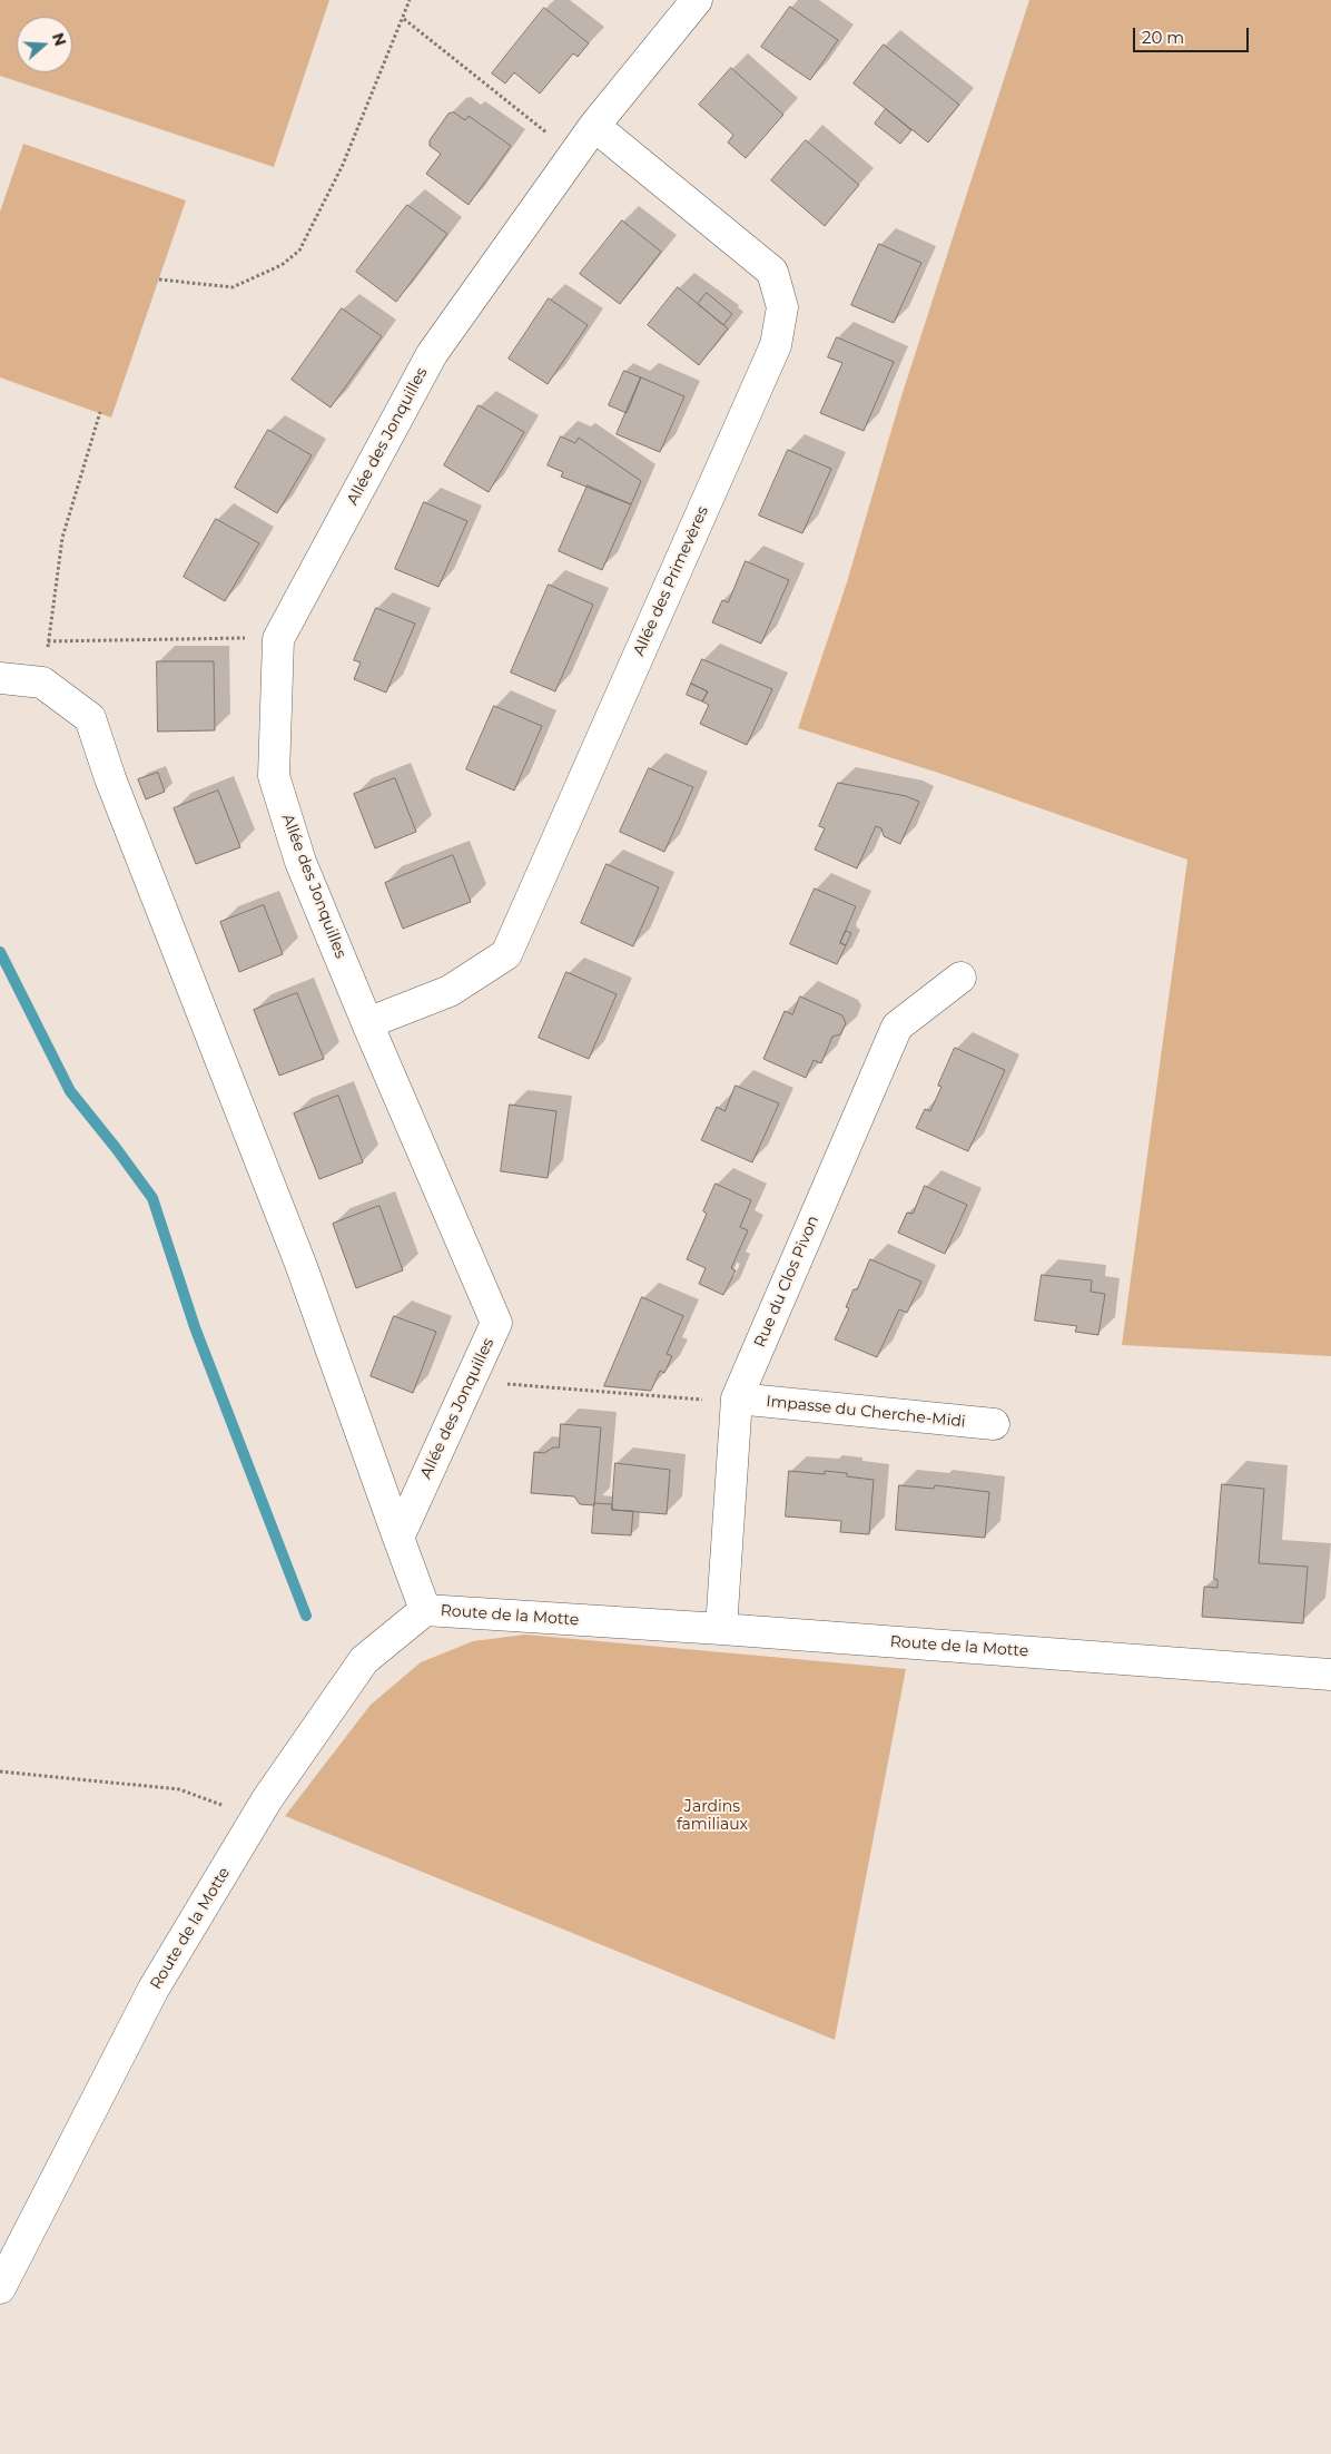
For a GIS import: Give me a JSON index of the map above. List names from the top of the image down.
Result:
{
  "streets": {
    "street": [
      "Allée des Jonquilles",
      "Allée des Primevères",
      "Rue du Clos Pivon",
      "Impasse du Cherche-Midi",
      "Route de la Motte"
    ]
  },
  "crossings": [
    ["Allée des Jonquilles", "Allée des Primevères"],
    ["Rue du Clos Pivon", "Impasse du Cherche-Midi"],
    ["Rue du Clos Pivon", "Route de la Motte"]
  ],
  "parks": ["Jardins familiaux"],
  "scale_bar": "20 m",
  "north": "right"
}
